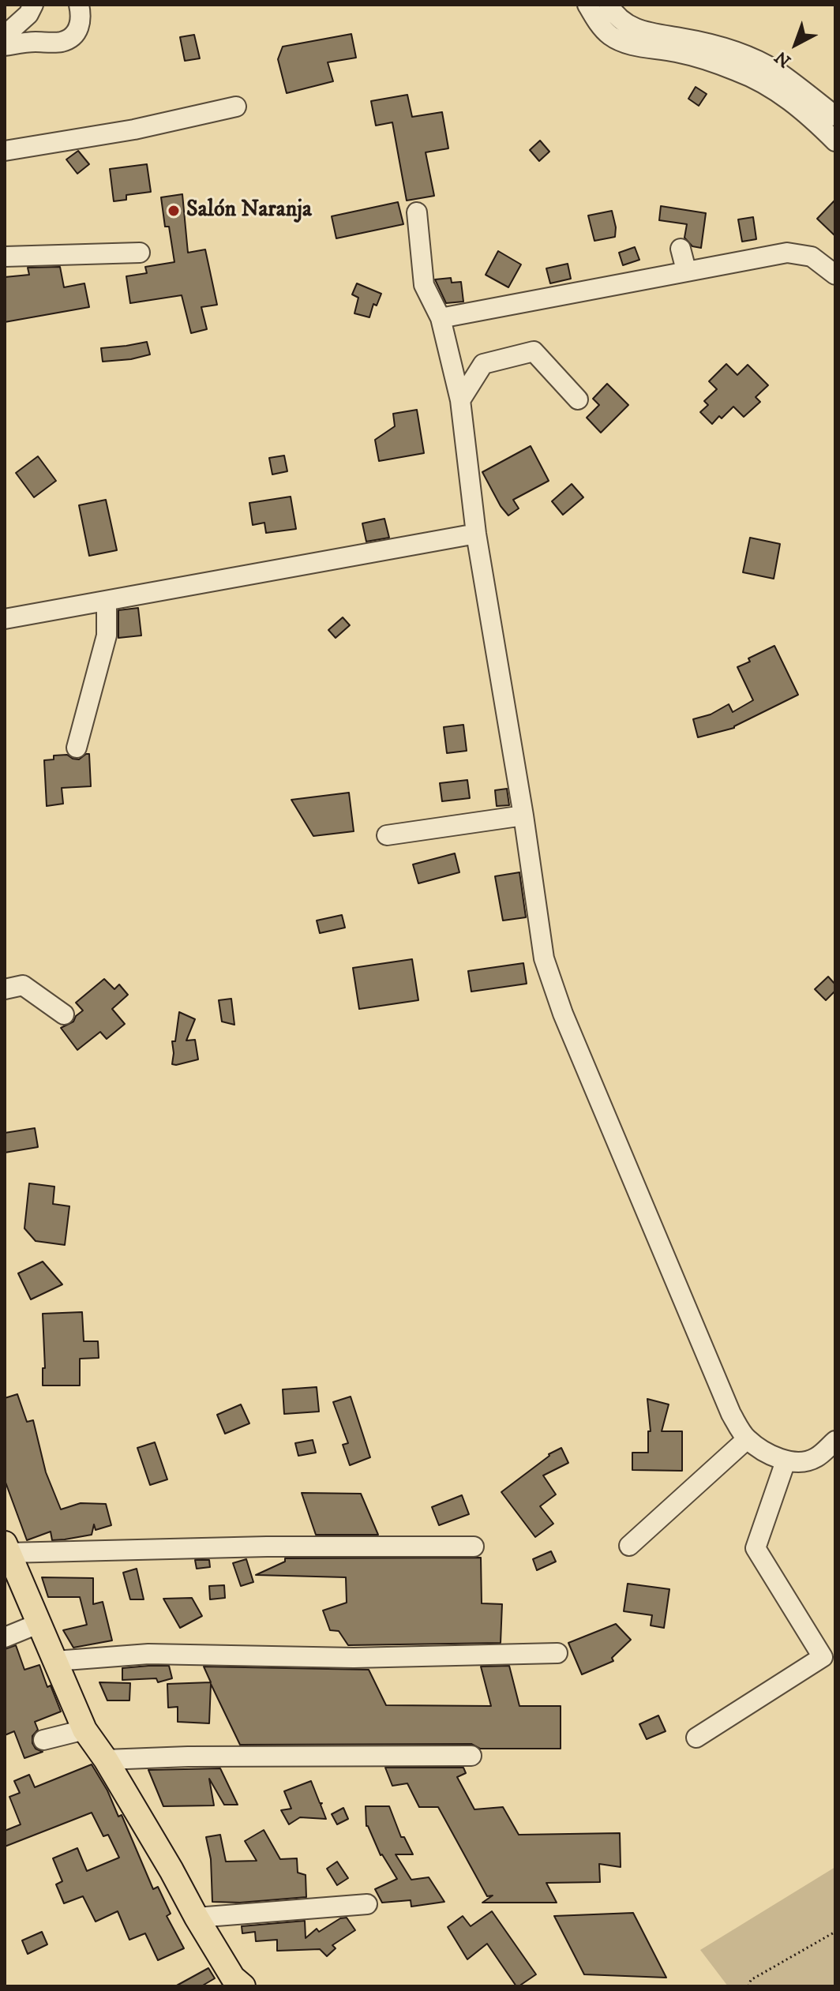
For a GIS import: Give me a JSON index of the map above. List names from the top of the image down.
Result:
{
  "places": ["Salón Naranja"],
  "north": "bottom left"
}
